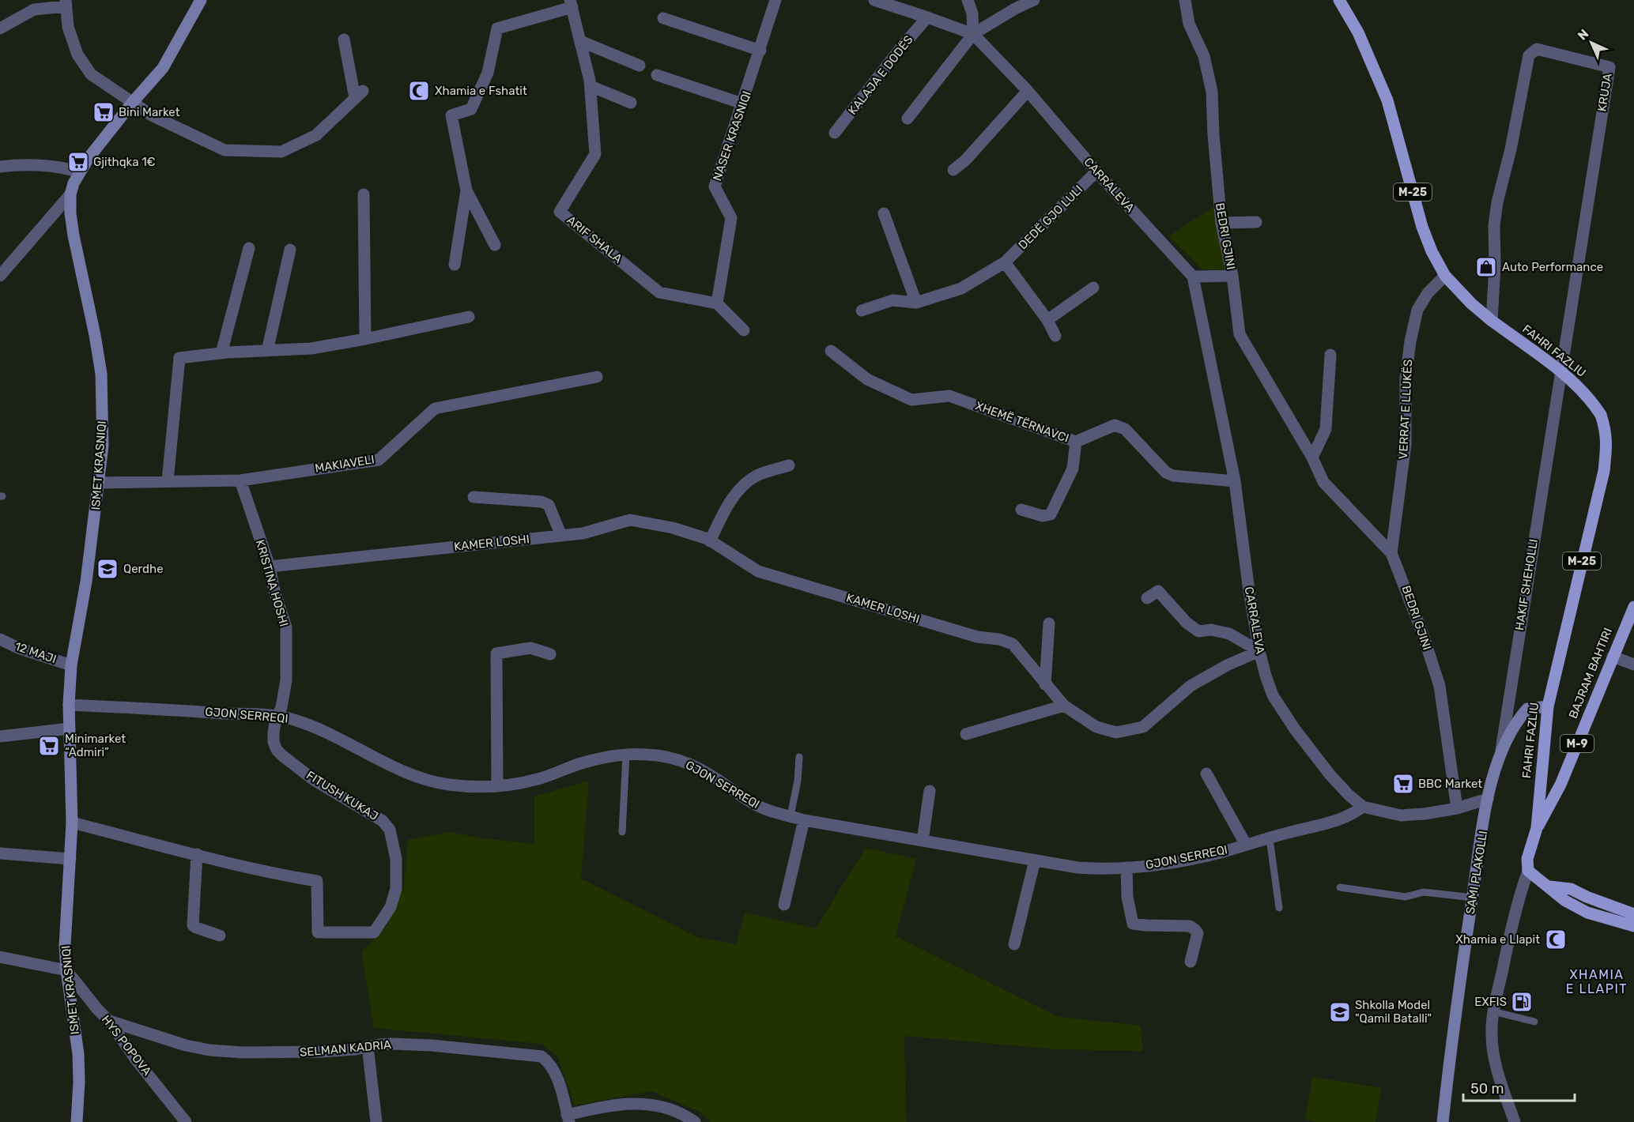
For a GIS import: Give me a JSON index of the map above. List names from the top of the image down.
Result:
{
  "streets": {
    "main road": [
      "M-25",
      "FAHRI FAZLIU",
      "BAJRAM BAHTIRI",
      "M-9"
    ],
    "street": [
      "KALAJA E DODËS",
      "KRUJA",
      "NASER KRASNIQI",
      "CARRALEVA",
      "DEDË GJO LULI",
      "BEDRI GJINI",
      "ARIF SHALA",
      "VERRAT E LLUKËS",
      "XHEMË TËRNAVCI",
      "MAKIAVELI",
      "ISMET KRASNIQI",
      "KAMER LOSHI",
      "KRISTINA HOSHI",
      "HAKIF SHEHOLLI",
      "12 MAJI",
      "GJON SERREQI",
      "FITUSH KUKAJ",
      "SAMI PLAKOLLI",
      "HYS POPOVA",
      "SELMAN KADRIA"
    ]
  },
  "crossings": [
    ["KALAJA E DODËS", "CARRALEVA"],
    ["KRUJA", "FAHRI FAZLIU"],
    ["KRUJA", "HAKIF SHEHOLLI"],
    ["NASER KRASNIQI", "ARIF SHALA"],
    ["CARRALEVA", "DEDË GJO LULI"],
    ["CARRALEVA", "BEDRI GJINI"],
    ["CARRALEVA", "XHEMË TËRNAVCI"],
    ["CARRALEVA", "KAMER LOSHI"],
    ["CARRALEVA", "GJON SERREQI"],
    ["CARRALEVA", "SAMI PLAKOLLI"],
    ["BEDRI GJINI", "VERRAT E LLUKËS"],
    ["FAHRI FAZLIU", "VERRAT E LLUKËS"],
    ["FAHRI FAZLIU", "BAJRAM BAHTIRI"],
    ["FAHRI FAZLIU", "SAMI PLAKOLLI"],
    ["MAKIAVELI", "ISMET KRASNIQI"],
    ["MAKIAVELI", "KRISTINA HOSHI"],
    ["ISMET KRASNIQI", "12 MAJI"],
    ["ISMET KRASNIQI", "GJON SERREQI"],
    ["ISMET KRASNIQI", "FITUSH KUKAJ"],
    ["ISMET KRASNIQI", "HYS POPOVA"],
    ["KAMER LOSHI", "KRISTINA HOSHI"],
    ["KRISTINA HOSHI", "GJON SERREQI"],
    ["KRISTINA HOSHI", "FITUSH KUKAJ"],
    ["HAKIF SHEHOLLI", "SAMI PLAKOLLI"],
    ["GJON SERREQI", "FITUSH KUKAJ"],
    ["HYS POPOVA", "SELMAN KADRIA"]
  ],
  "districts": ["XHAMIA E LLAPIT"],
  "places": {
    "mosque": ["Xhamia e Fshatit", "Xhamia e Llapit"],
    "supermarket": [
      "Bini Market",
      "Gjithqka 1€",
      "Minimarket “Admiri”",
      "BBC Market"
    ],
    "shop": ["Auto Performance"],
    "school or university": ["Qerdhe", "Shkolla Model \"Qamil Batalli\""],
    "fuel station": ["EXFIS"]
  },
  "scale_bar": "50 m",
  "north": "top left"
}
